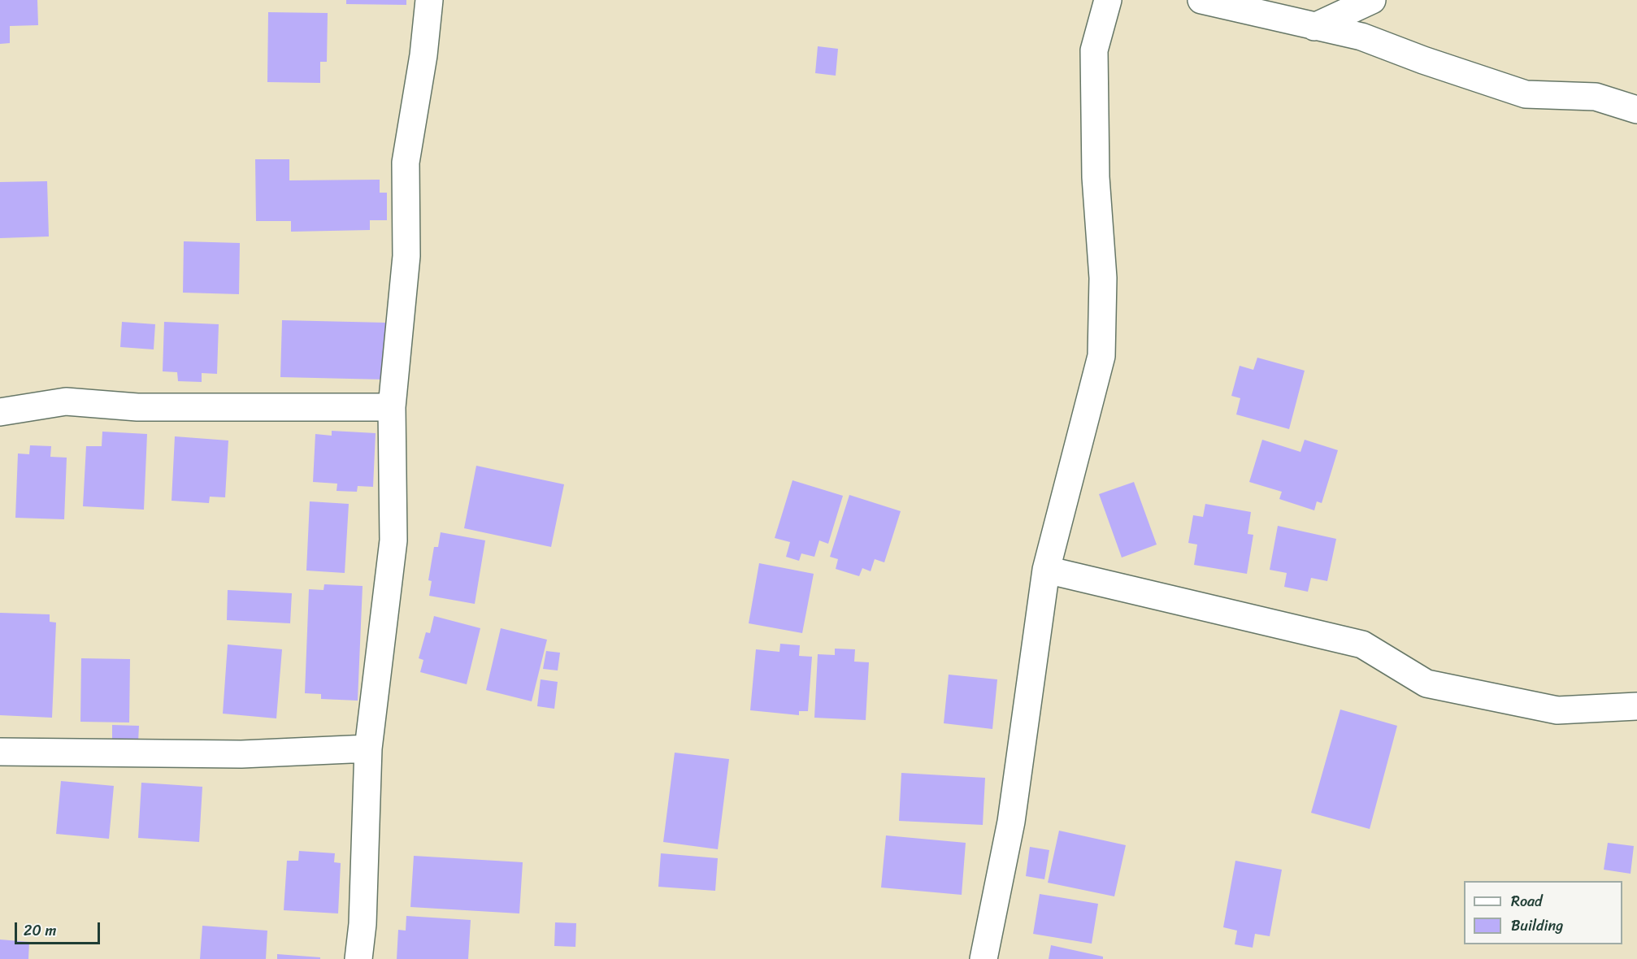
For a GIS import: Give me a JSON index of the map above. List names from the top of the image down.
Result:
{
  "legend": ["Road", "Building"],
  "scale_bar": "20 m"
}
